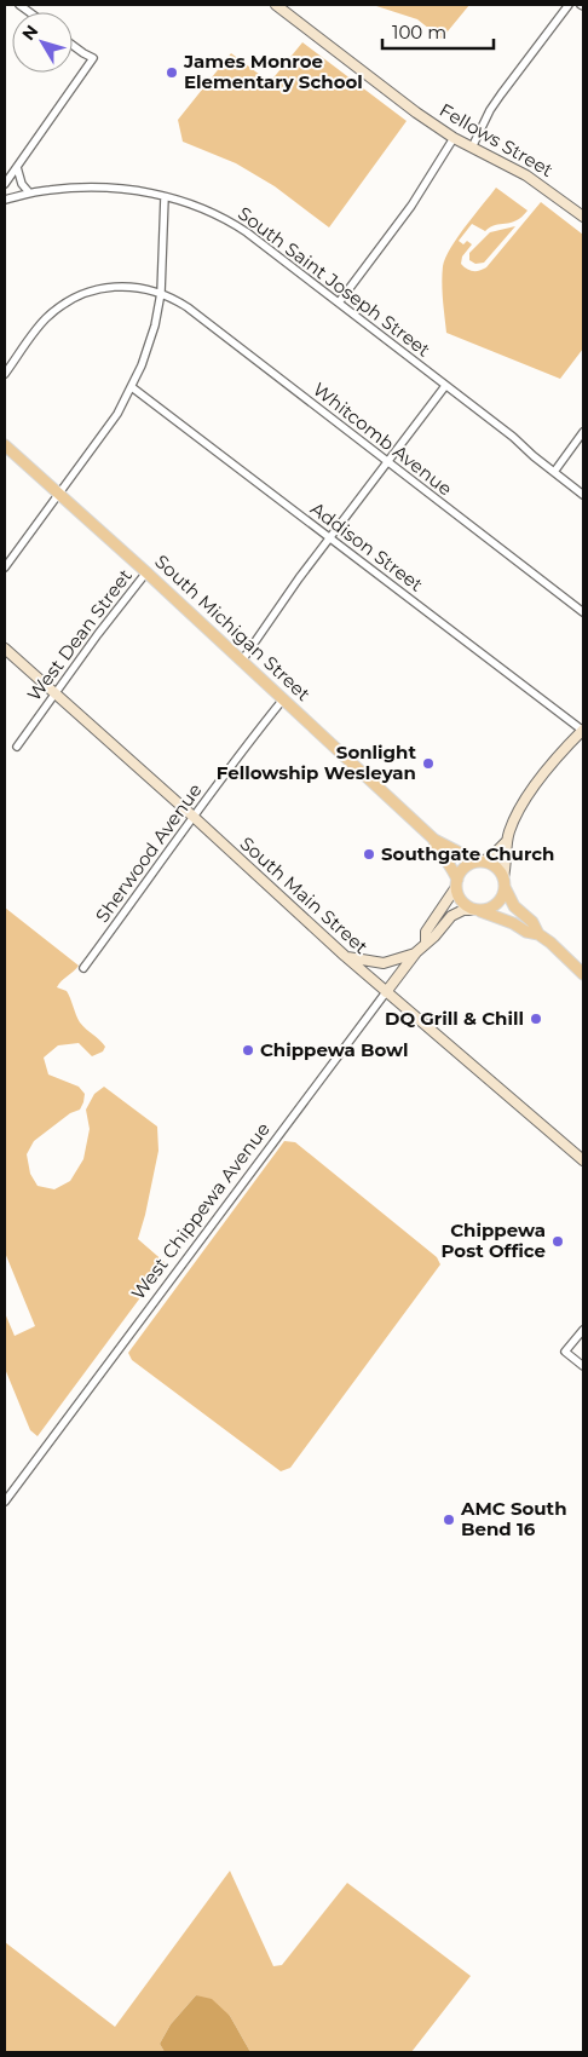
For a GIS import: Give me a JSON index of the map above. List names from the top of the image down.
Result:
{
  "streets": {
    "main road": ["South Michigan Street"],
    "street": [
      "Fellows Street",
      "South Saint Joseph Street",
      "Whitcomb Avenue",
      "Addison Street",
      "West Dean Street",
      "Sherwood Avenue",
      "South Main Street",
      "West Chippewa Avenue"
    ]
  },
  "crossings": [
    ["South Michigan Street", "West Dean Street"],
    ["South Michigan Street", "Sherwood Avenue"],
    ["South Michigan Street", "West Chippewa Avenue"],
    ["West Dean Street", "South Main Street"],
    ["Sherwood Avenue", "South Main Street"],
    ["South Main Street", "West Chippewa Avenue"]
  ],
  "places": [
    "James Monroe Elementary School",
    "Sonlight Fellowship Wesleyan",
    "Southgate Church",
    "DQ Grill & Chill",
    "Chippewa Bowl",
    "Chippewa Post Office",
    "AMC South Bend 16"
  ],
  "scale_bar": "100 m",
  "north": "top left"
}
